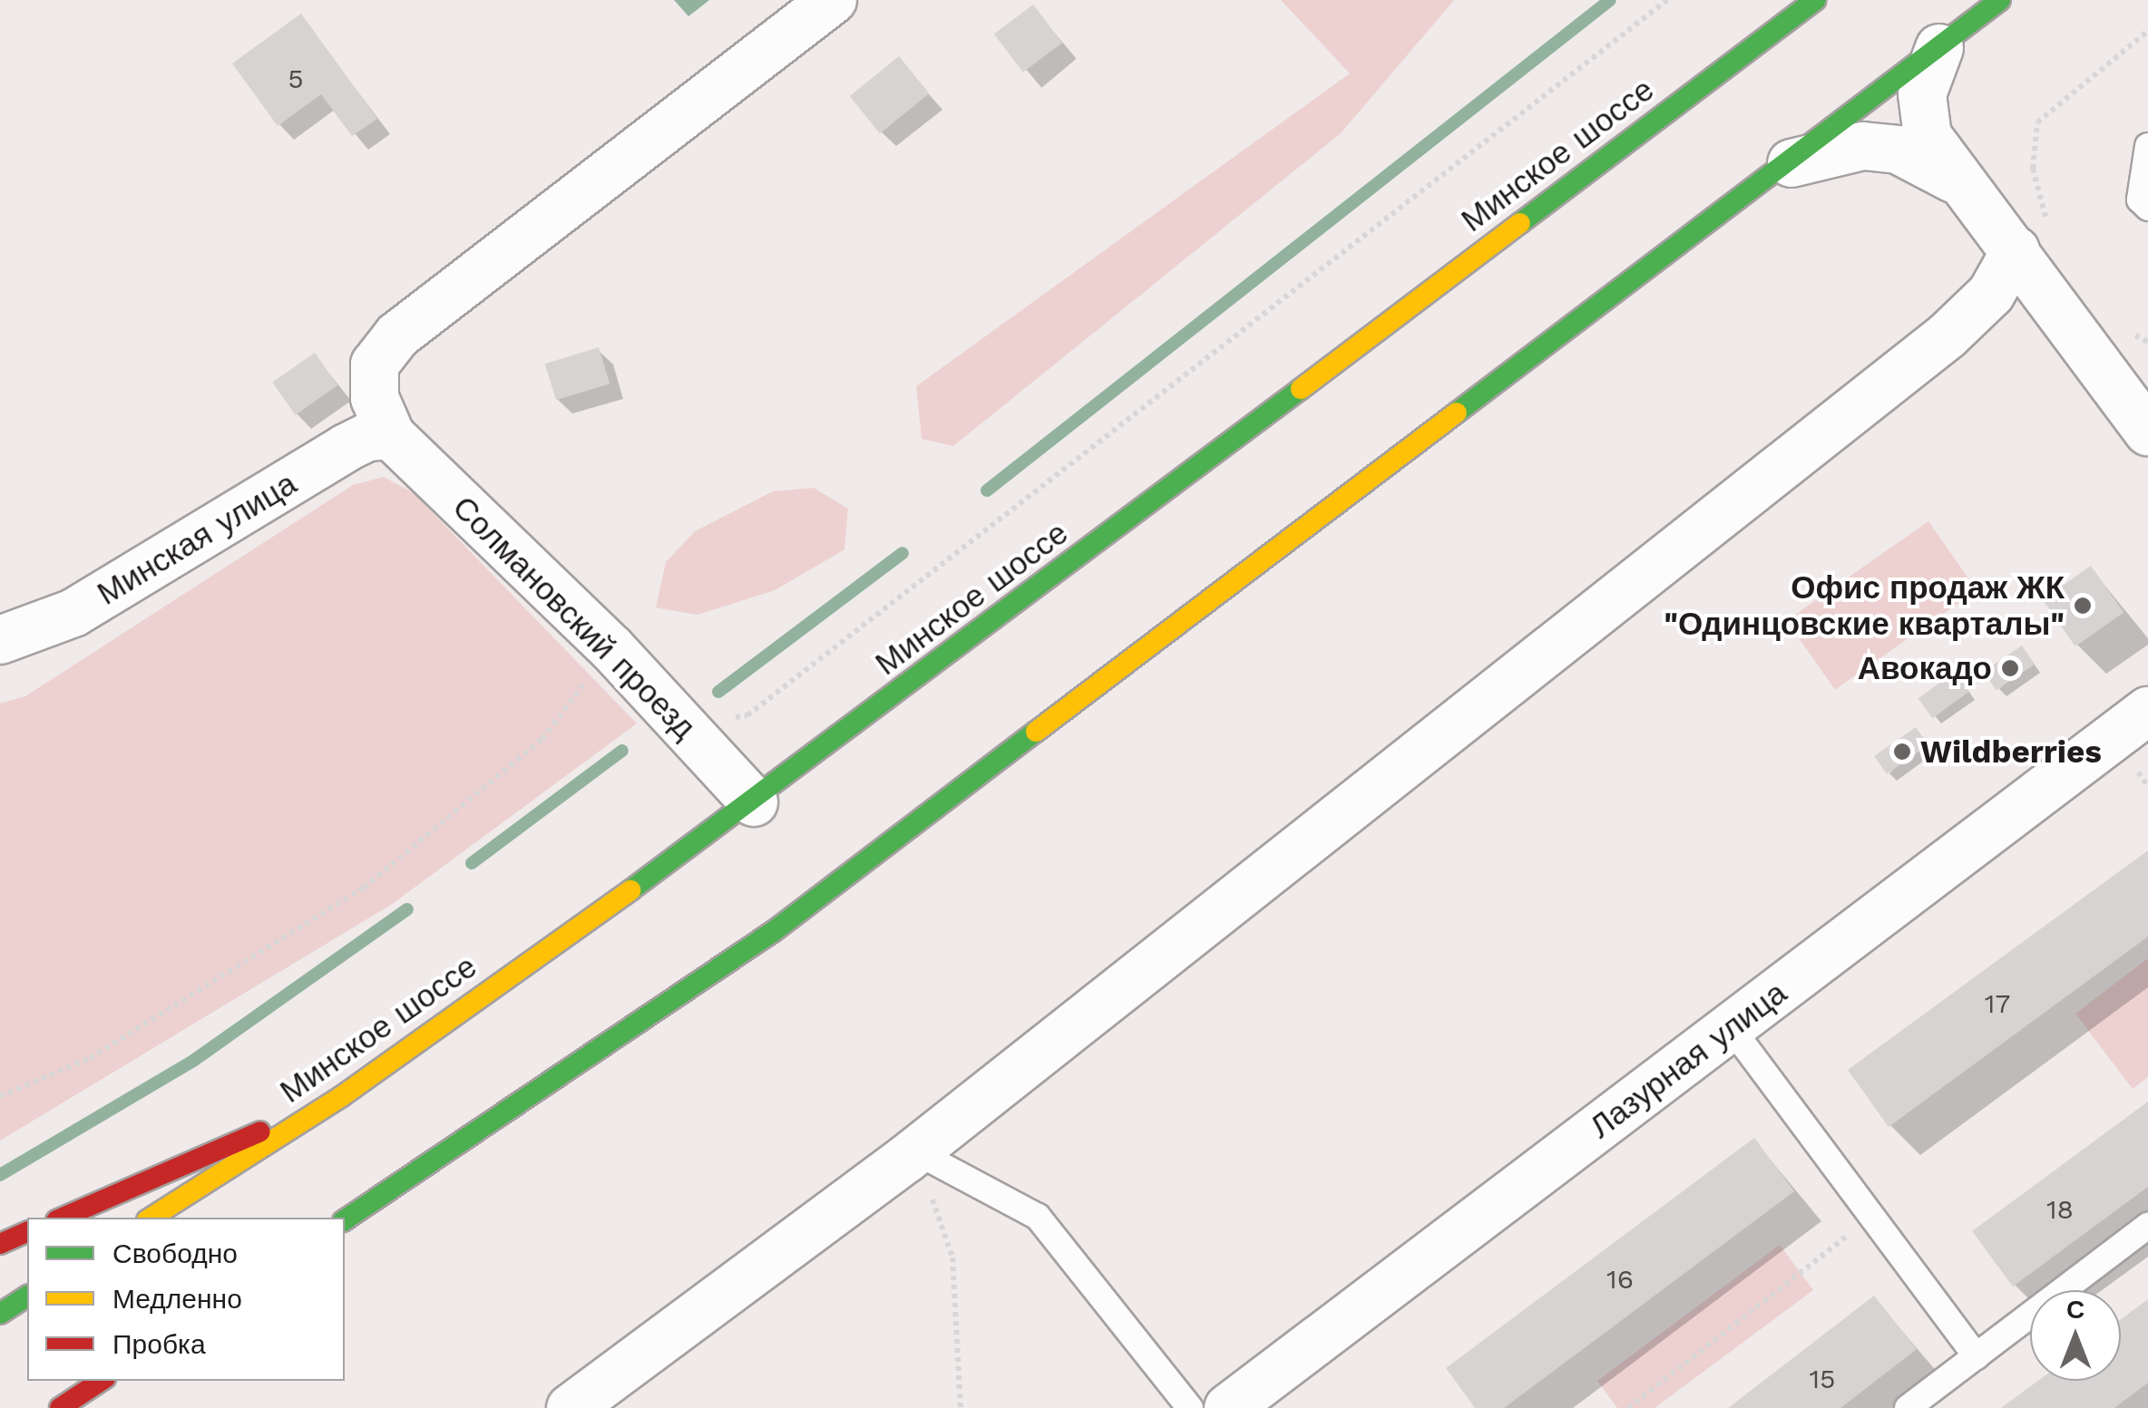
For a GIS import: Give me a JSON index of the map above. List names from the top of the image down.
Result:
{
  "streets": {
    "main road": ["Минское шоссе"],
    "street": ["Минская улица", "Солмановский проезд", "Лазурная улица"]
  },
  "crossings": [
    ["Минское шоссе", "Солмановский проезд"],
    ["Минская улица", "Солмановский проезд"]
  ],
  "places": ["Офис продаж ЖК \"Одинцовские кварталы\"", "Авокадо", "Wildberries"],
  "house_numbers": [
    "5",
    "17",
    "18",
    "16",
    "15"
  ],
  "legend": ["Свободно", "Медленно", "Пробка"],
  "north": "top"
}
